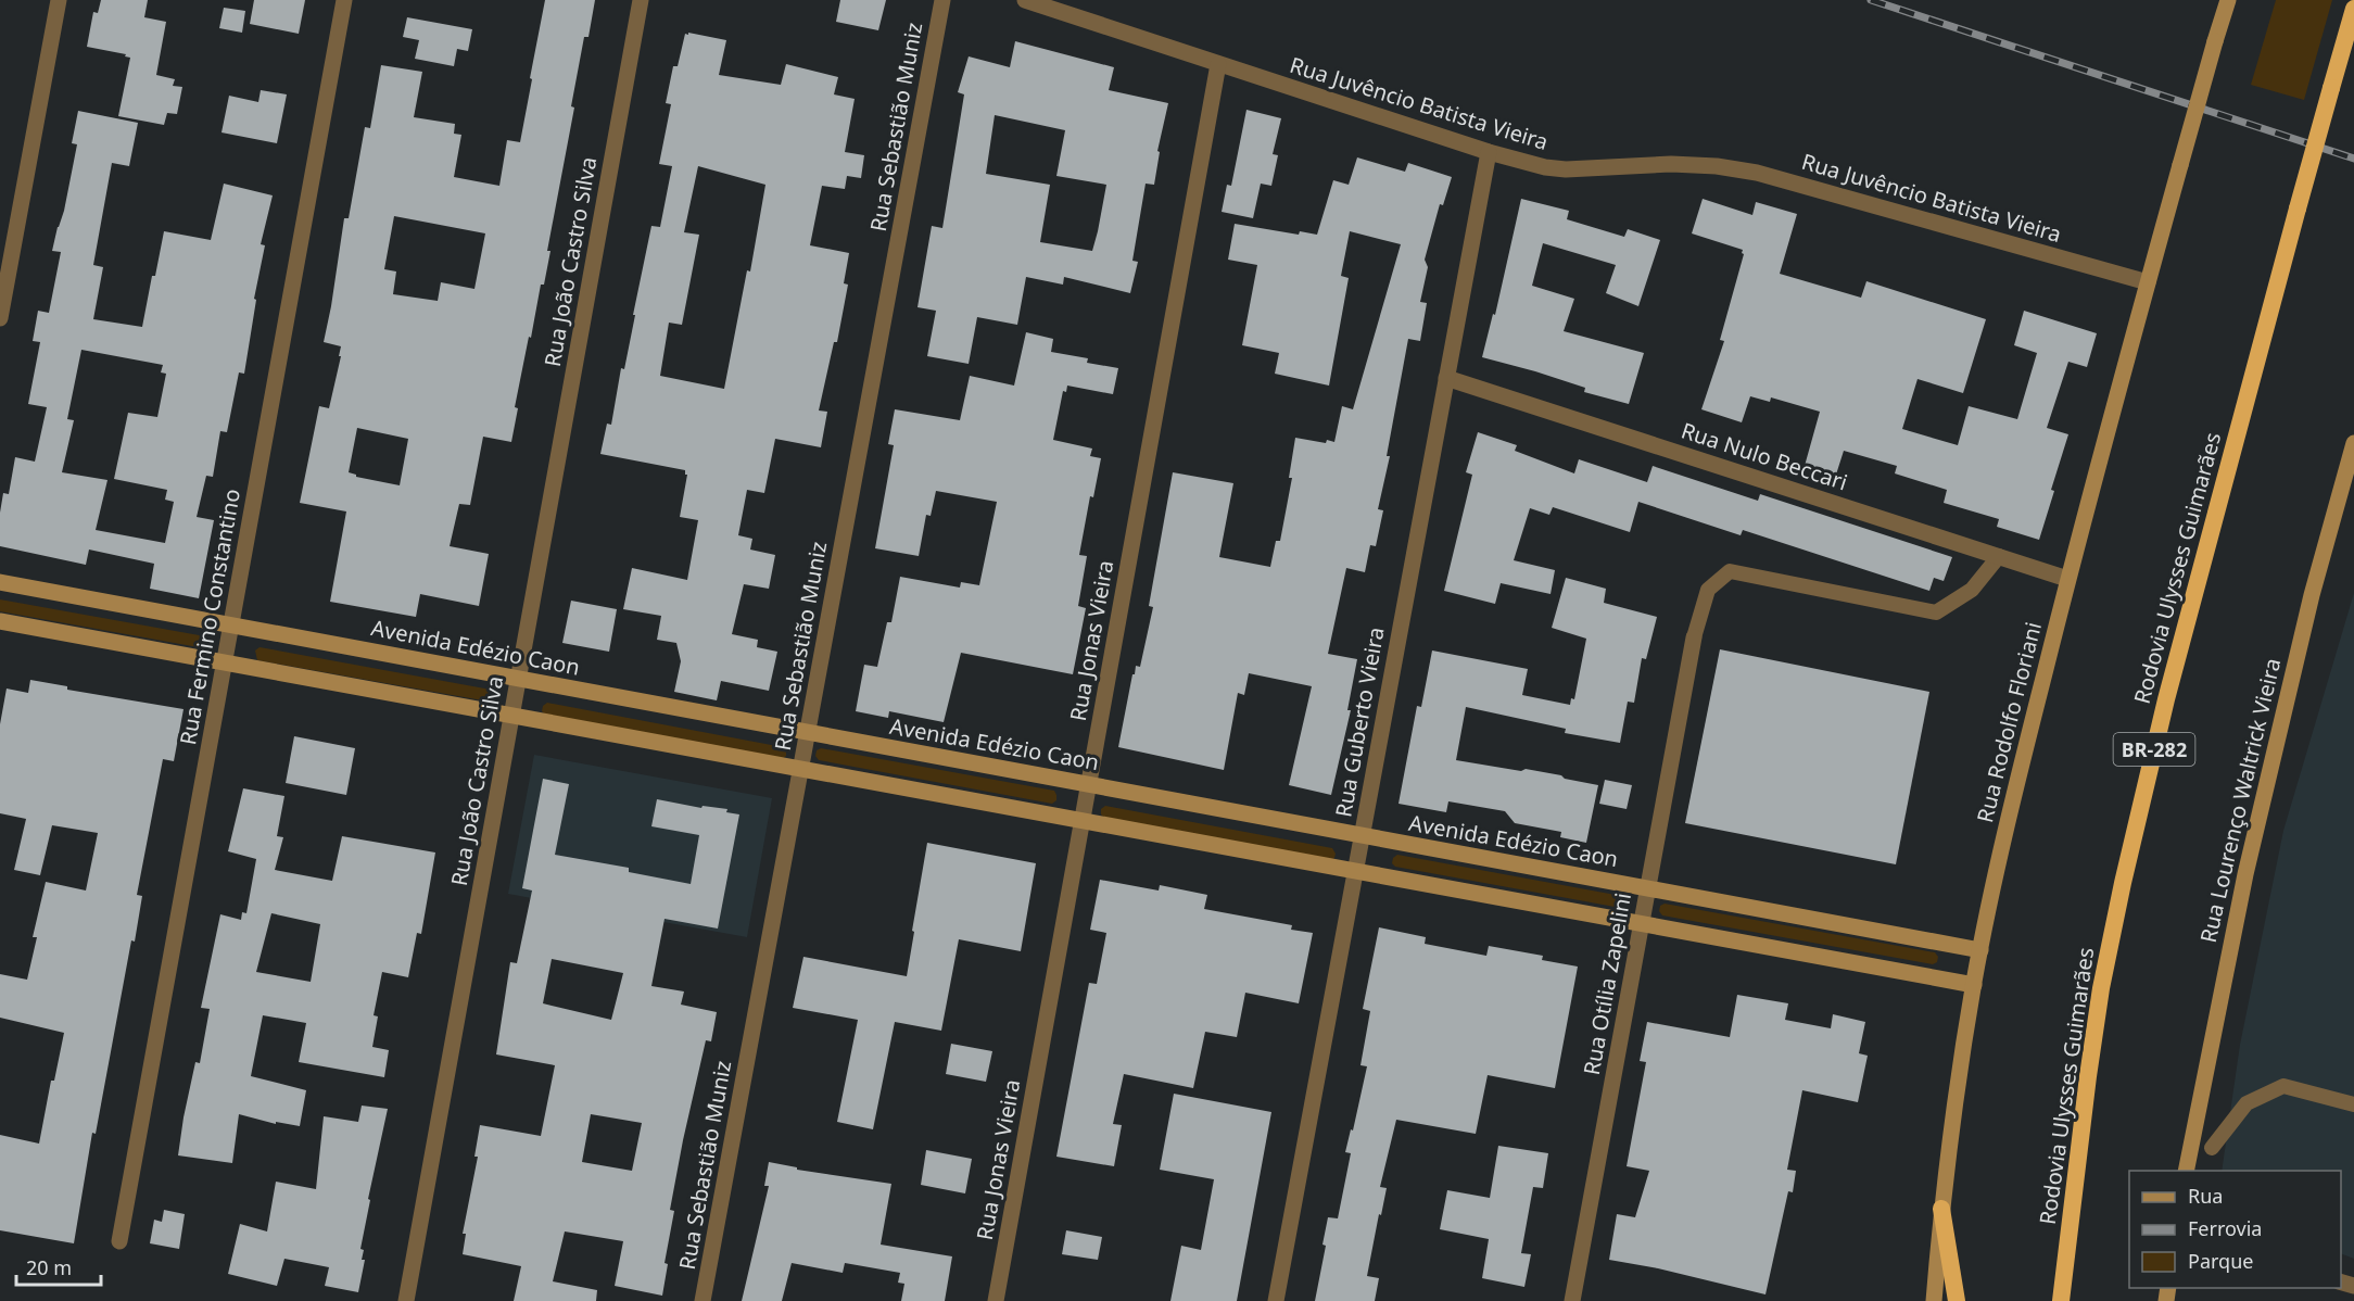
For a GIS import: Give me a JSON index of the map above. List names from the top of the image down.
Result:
{
  "streets": {
    "highway": ["Rodovia Ulysses Guimarães", "BR-282"],
    "main road": ["Avenida Edézio Caon", "Rua Rodolfo Floriani", "Rua Lourenço Waltrick Vieira"],
    "street": [
      "Rua Juvêncio Batista Vieira",
      "Rua Sebastião Muniz",
      "Rua João Castro Silva",
      "Rua Nulo Beccari",
      "Rua Fermino Constantino",
      "Rua Jonas Vieira",
      "Rua Guberto Vieira",
      "Rua Otília Zapelini"
    ]
  },
  "crossings": [
    ["Rua Juvêncio Batista Vieira", "Rua Jonas Vieira"],
    ["Rua Juvêncio Batista Vieira", "Rua Guberto Vieira"],
    ["Rua Juvêncio Batista Vieira", "Rua Rodolfo Floriani"],
    ["Rua Sebastião Muniz", "Avenida Edézio Caon"],
    ["Rua João Castro Silva", "Avenida Edézio Caon"],
    ["Rua Nulo Beccari", "Rua Guberto Vieira"],
    ["Rua Nulo Beccari", "Rua Rodolfo Floriani"],
    ["Rua Fermino Constantino", "Avenida Edézio Caon"],
    ["Rua Jonas Vieira", "Avenida Edézio Caon"],
    ["Avenida Edézio Caon", "Rua Guberto Vieira"],
    ["Avenida Edézio Caon", "Rua Rodolfo Floriani"],
    ["Avenida Edézio Caon", "Rua Otília Zapelini"]
  ],
  "legend": ["Rua", "Ferrovia", "Parque"],
  "scale_bar": "20 m"
}
